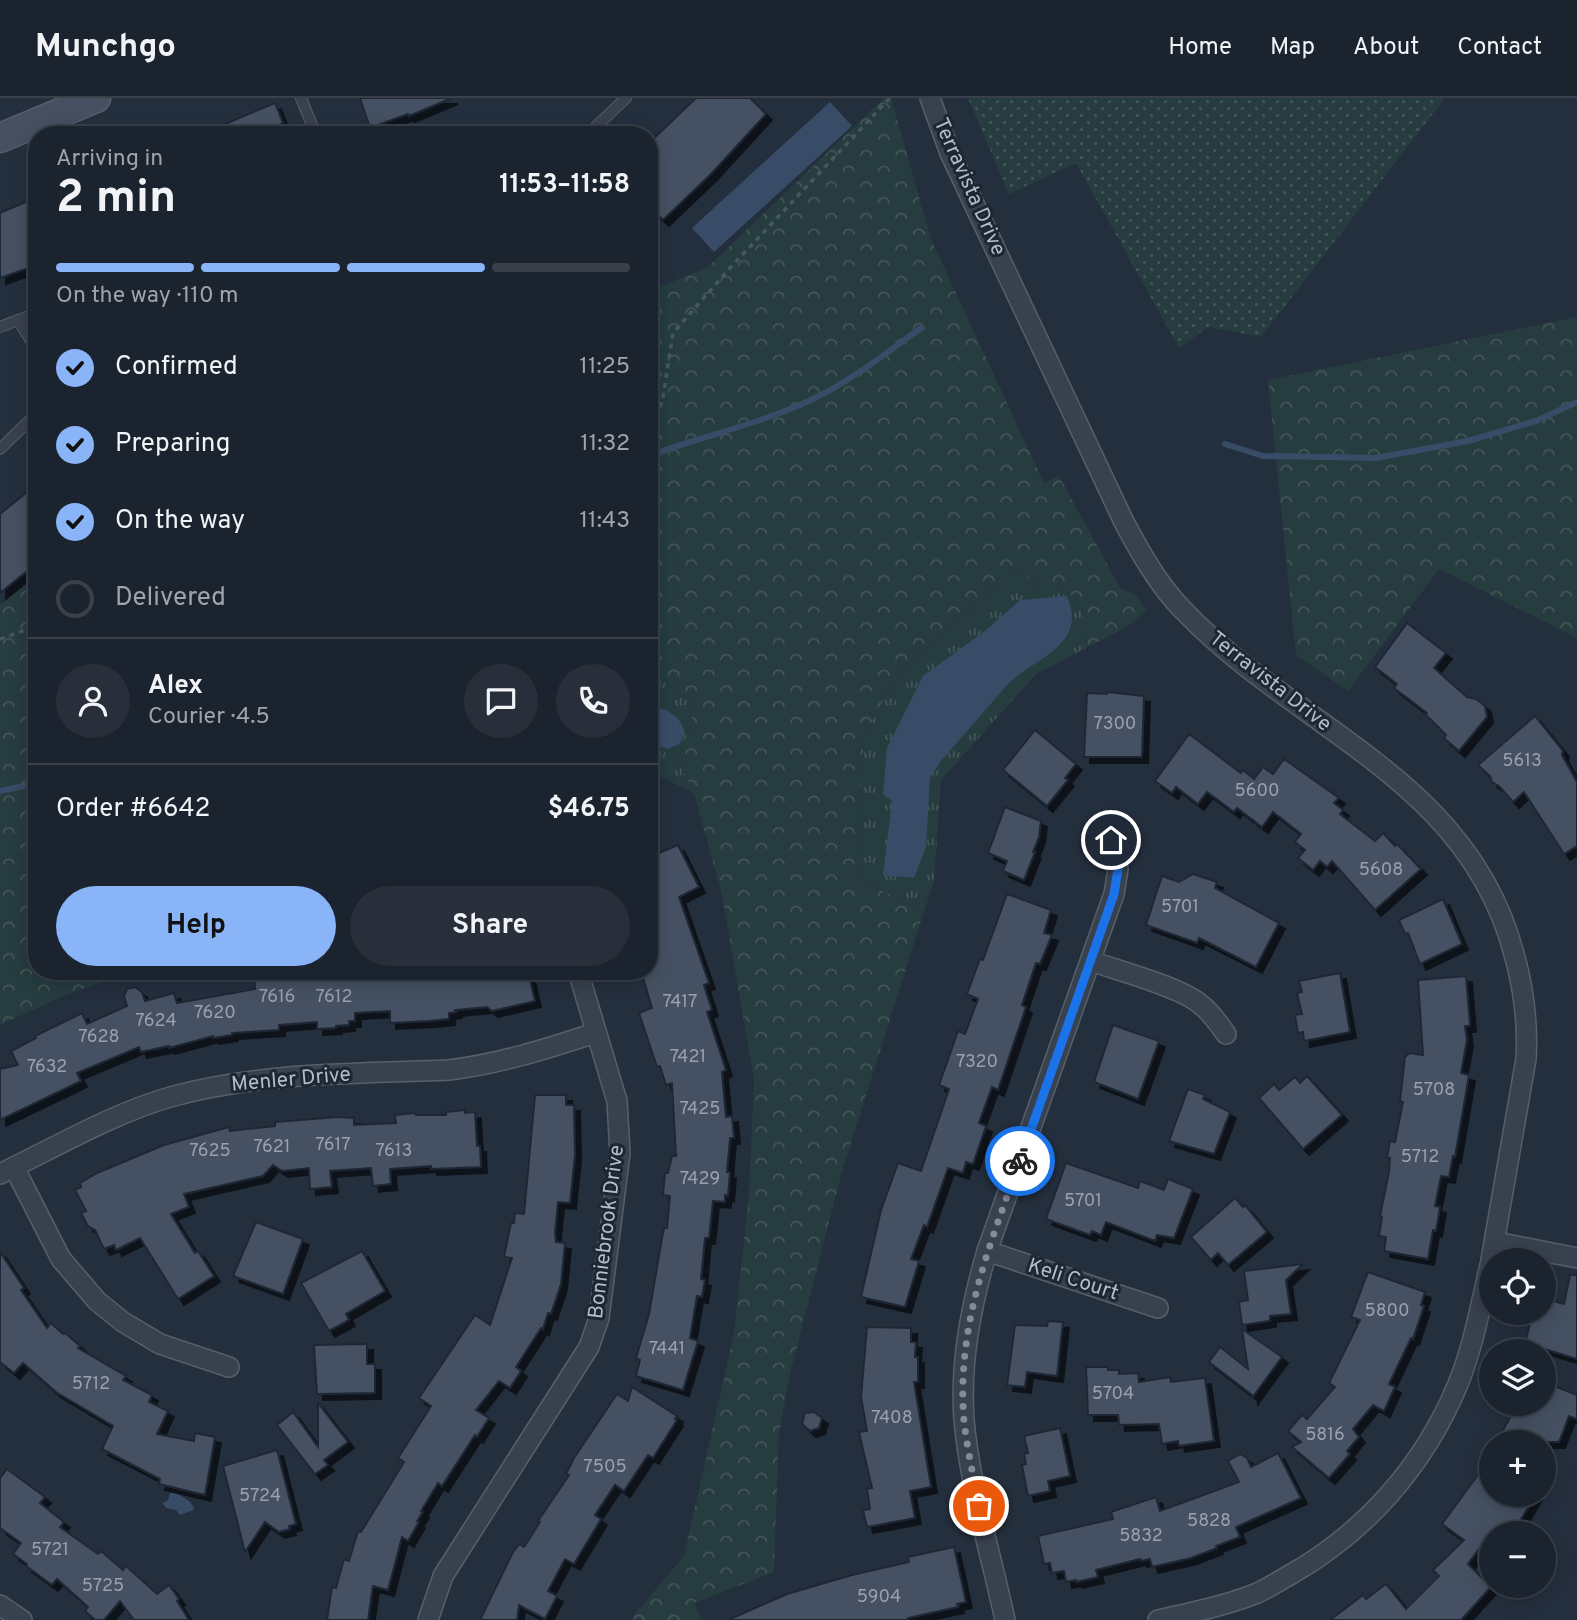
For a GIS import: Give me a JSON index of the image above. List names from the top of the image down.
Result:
{
  "streets": {
    "street": [
      "Terravista Drive",
      "Menler Drive",
      "Bonniebrook Drive",
      "Keli Court"
    ]
  },
  "crossings": [
    ["Menler Drive", "Bonniebrook Drive"]
  ],
  "house_numbers": [
    "7300",
    "5613",
    "5600",
    "5608",
    "5701",
    "7616",
    "7612",
    "7417",
    "7620",
    "7624",
    "7628",
    "7421",
    "7320",
    "7632",
    "5708",
    "7425",
    "7617",
    "7621",
    "7625",
    "7613",
    "5712",
    "7429",
    "5701",
    "5800",
    "7441",
    "5712",
    "5704",
    "7408",
    "5816",
    "7505",
    "5724",
    "5828",
    "5832",
    "5721",
    "5725",
    "5904"
  ],
  "page": {
    "header": "Munchgo",
    "nav": [
      "Home",
      "Map",
      "About",
      "Contact"
    ],
    "heading": ["2 min", "Arriving in", "11:53–11:58"],
    "panel": [
      "Alex",
      "Courier · 4.5",
      "Order #6642",
      "$46.75"
    ],
    "bar": "On the way · 110 m",
    "list": [
      ["Confirmed", "11:25"],
      ["Preparing", "11:32"],
      ["On the way", "11:43"],
      "Delivered"
    ],
    "buttons": ["Help", "Share"],
    "map_buttons": ["+", "−"]
  }
}
